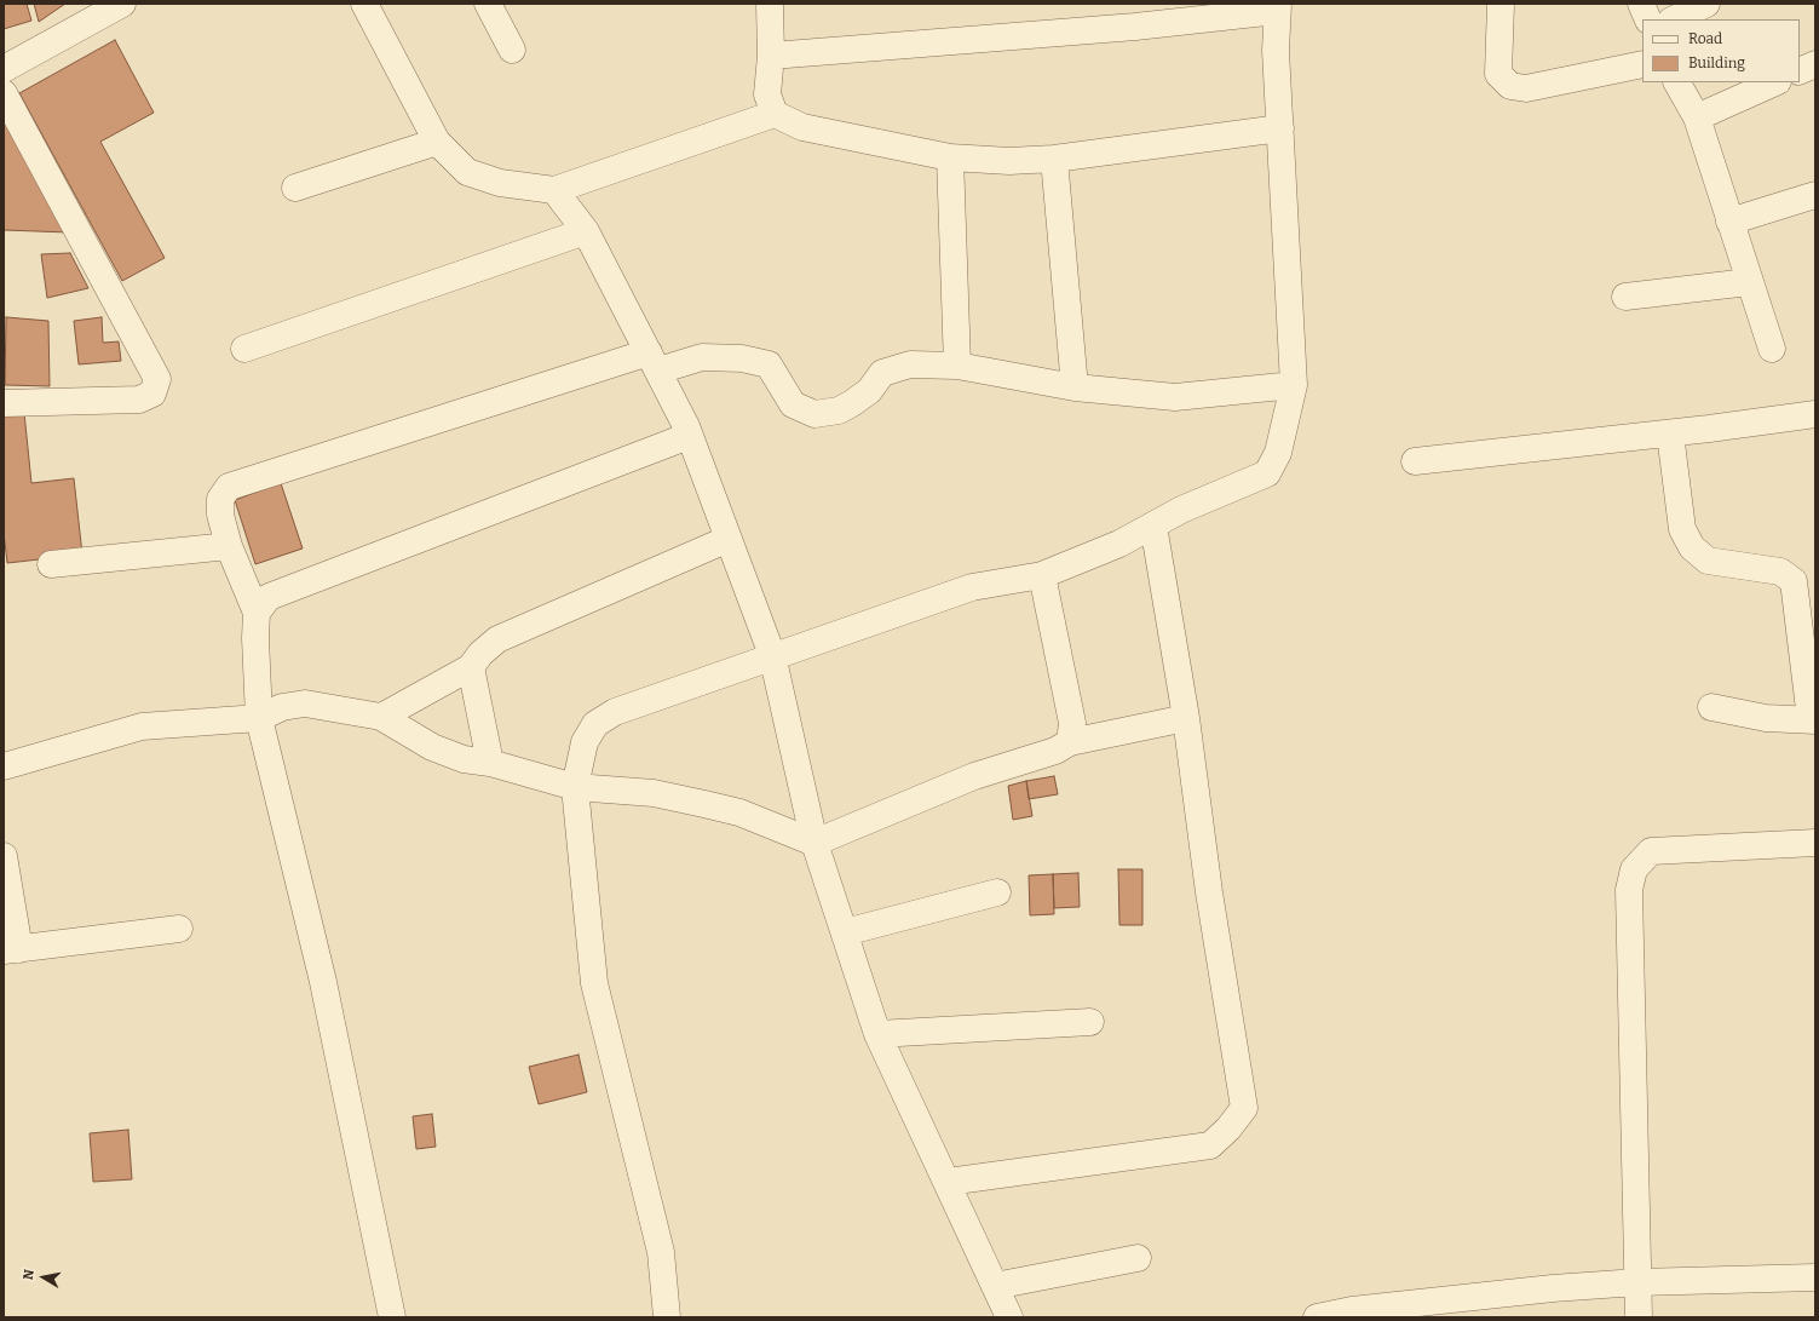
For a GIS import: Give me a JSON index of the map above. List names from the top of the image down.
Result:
{
  "legend": ["Road", "Building"],
  "north": "left"
}
